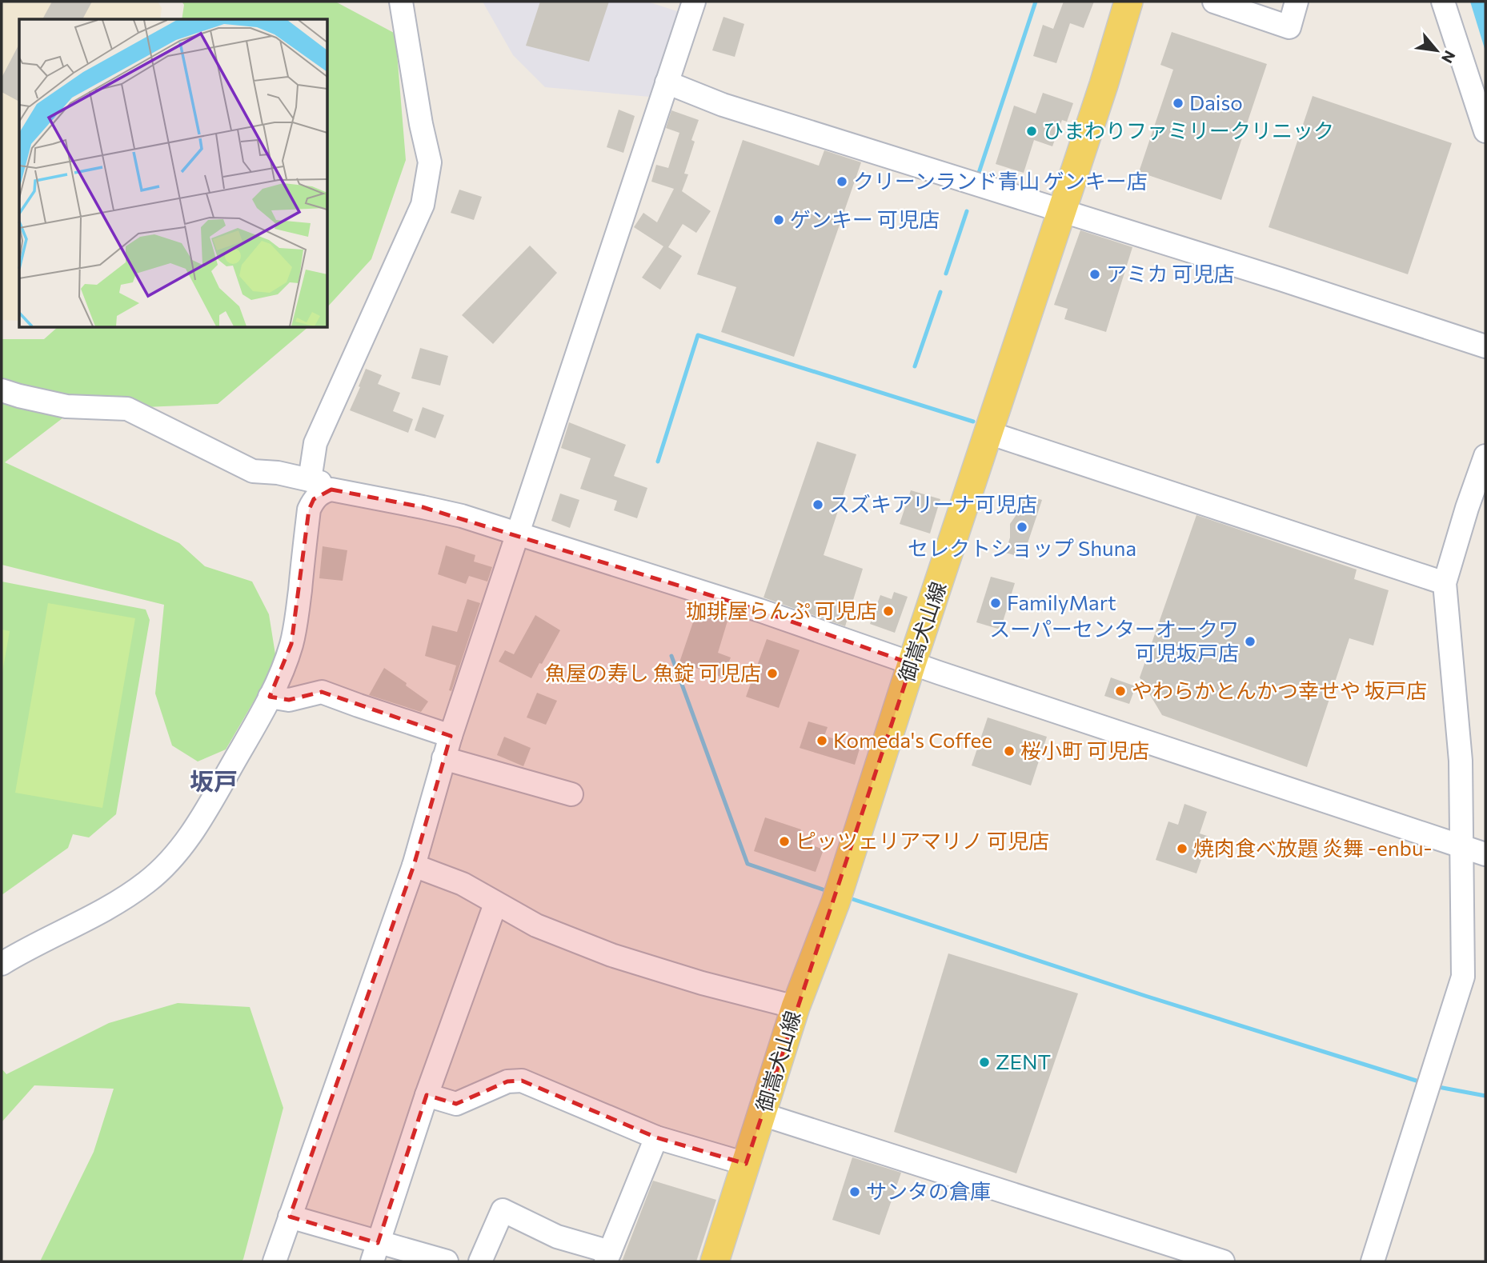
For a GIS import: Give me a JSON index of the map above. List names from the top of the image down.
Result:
{
  "streets": {
    "main road": ["御嵩犬山線"]
  },
  "districts": ["坂戸"],
  "places": [
    "Daiso",
    "ひまわりファミリークリニック",
    "クリーンランド青山 ゲンキー店",
    "ゲンキー 可児店",
    "アミカ 可児店",
    "スズキアリーナ可児店",
    "セレクトショップ Shuna",
    "FamilyMart",
    "珈琲屋らんぷ 可児店",
    "スーパーセンターオークワ 可児坂戸店",
    "魚屋の寿し 魚錠 可児店",
    "やわらかとんかつ幸せや 坂戸店",
    "Komeda's Coffee",
    "桜小町 可児店",
    "ピッツェリアマリノ 可児店",
    "焼肉食べ放題 炎舞 ‐enbu‐",
    "ZENT",
    "サンタの倉庫"
  ],
  "north": "bottom right"
}
